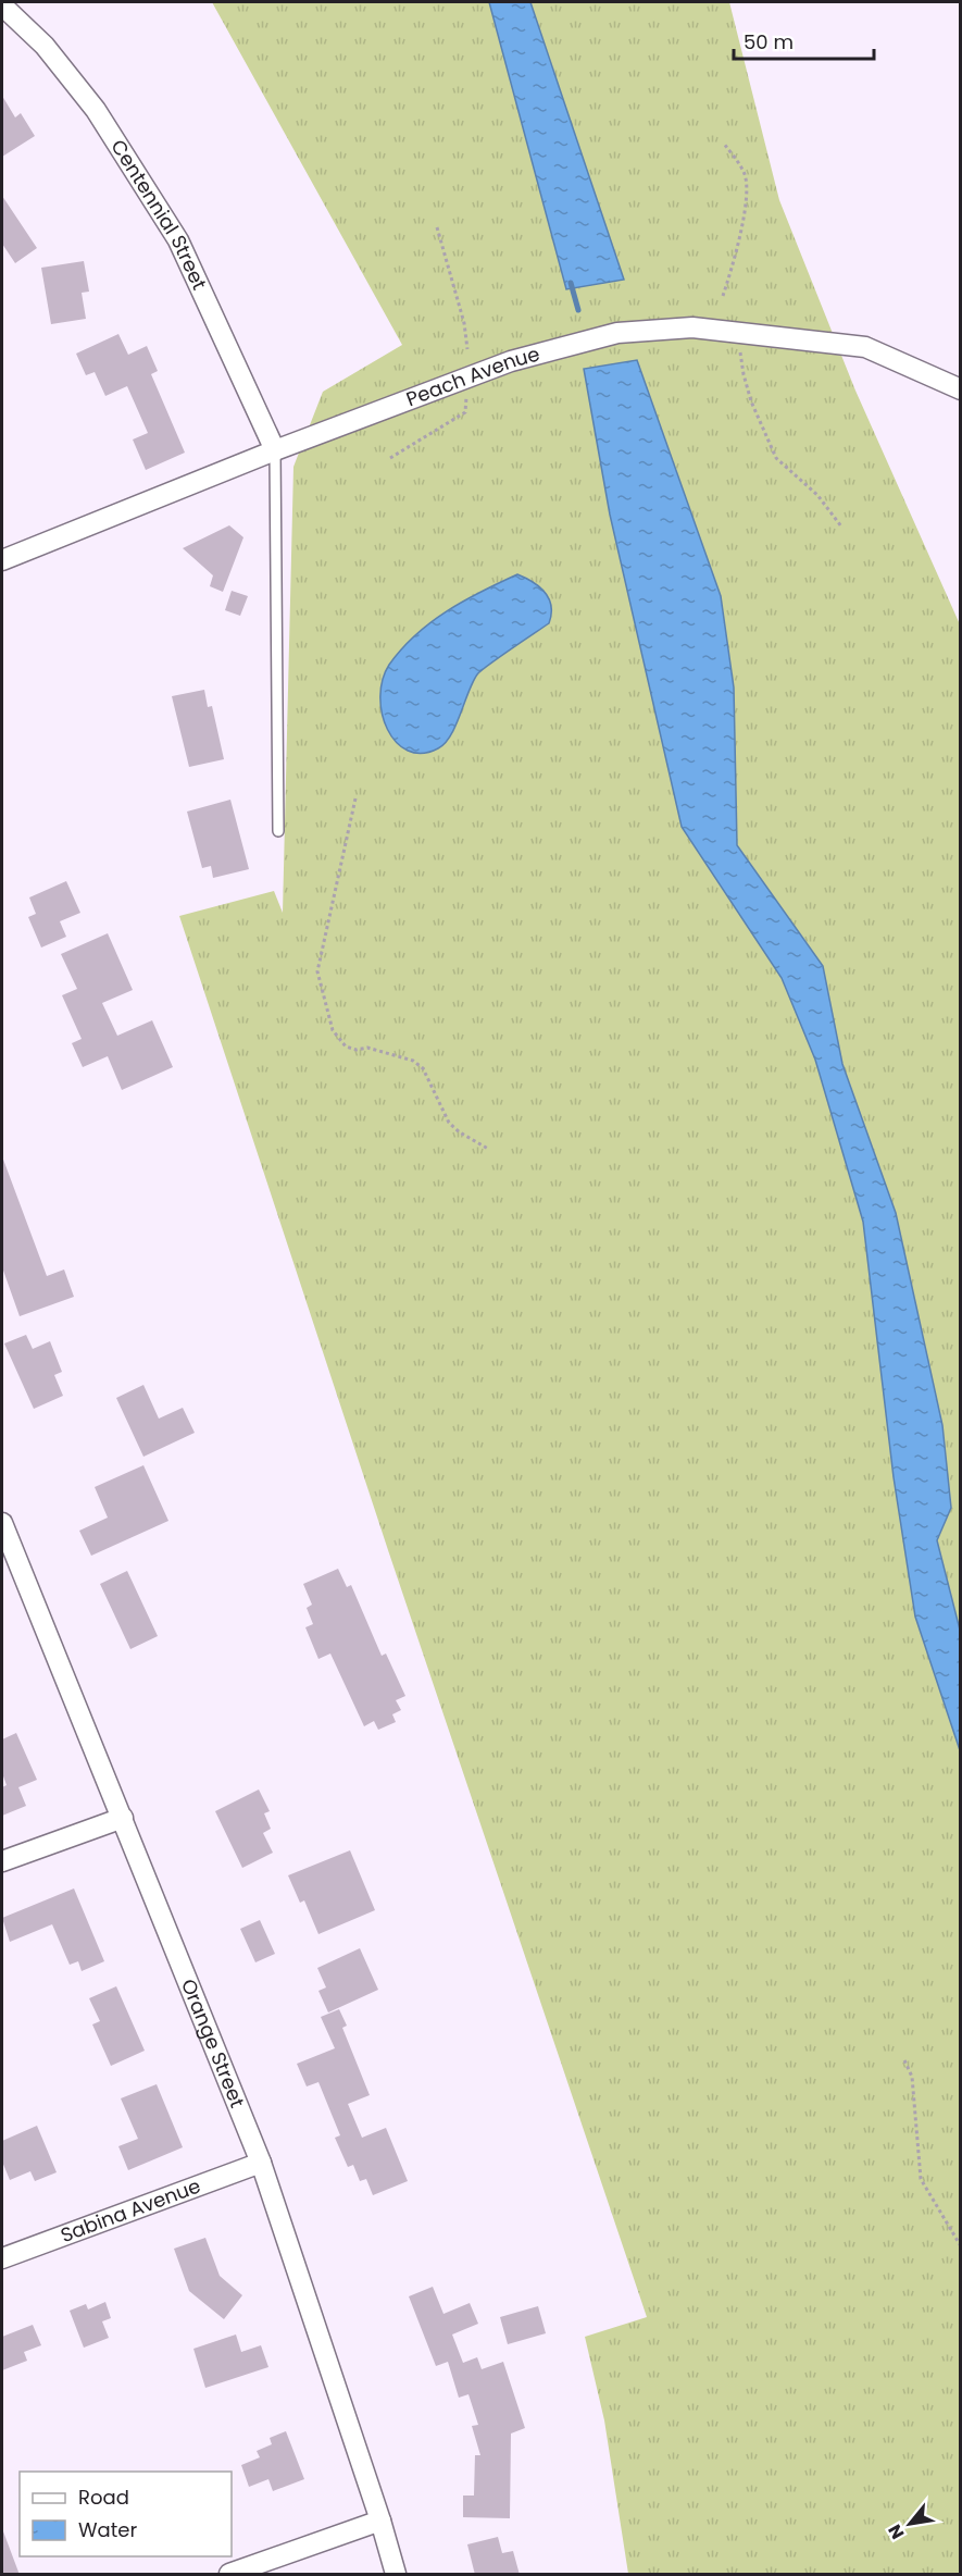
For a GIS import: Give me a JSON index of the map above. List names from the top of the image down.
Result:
{
  "streets": {
    "street": [
      "Centennial Street",
      "Peach Avenue",
      "Orange Street",
      "Sabina Avenue"
    ]
  },
  "crossings": [
    ["Centennial Street", "Peach Avenue"],
    ["Orange Street", "Sabina Avenue"]
  ],
  "legend": ["Road", "Water"],
  "scale_bar": "50 m",
  "north": "bottom left"
}
